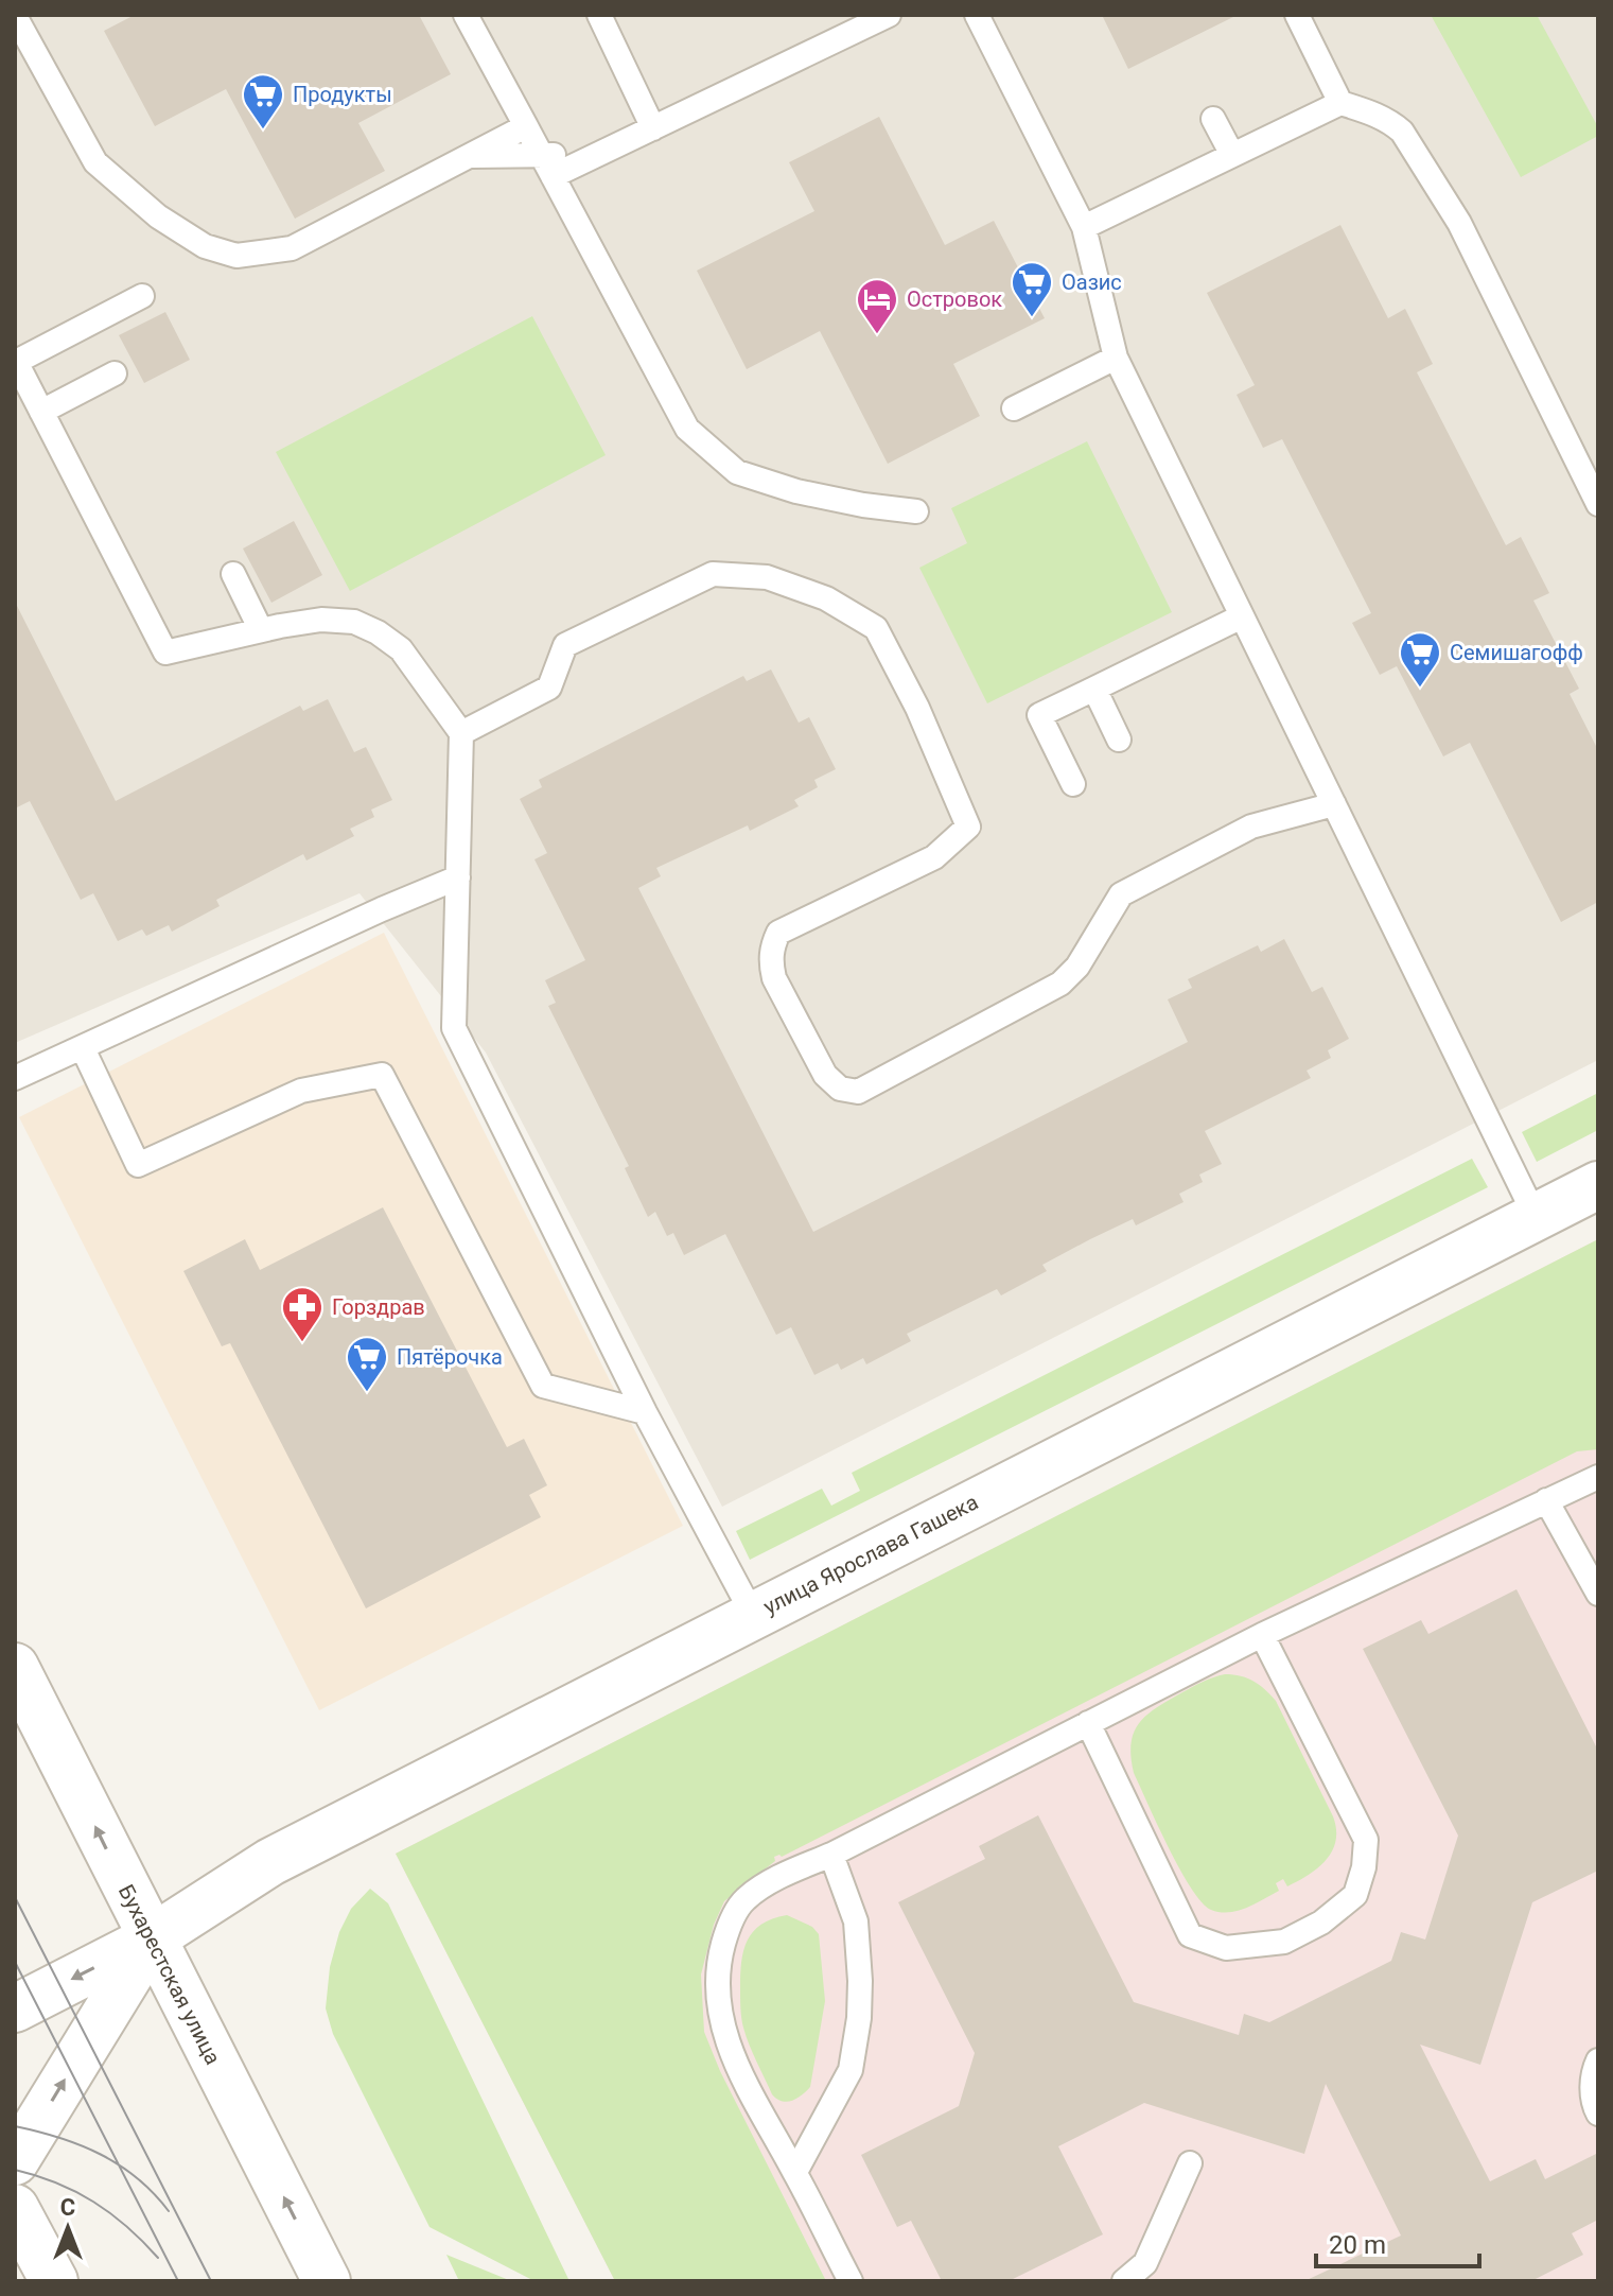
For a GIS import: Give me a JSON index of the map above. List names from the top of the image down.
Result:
{
  "streets": {
    "street": ["улица Ярослава Гашека", "Бухарестская улица"]
  },
  "crossings": [
    ["улица Ярослава Гашека", "Бухарестская улица"]
  ],
  "one_way": ["Бухарестская улица"],
  "places": {
    "supermarket": [
      "Продукты",
      "Оазис",
      "Семишагофф",
      "Пятёрочка"
    ],
    "hotel": ["Островок"],
    "pharmacy": ["Горздрав"]
  },
  "scale_bar": "20 m",
  "north": "top"
}
